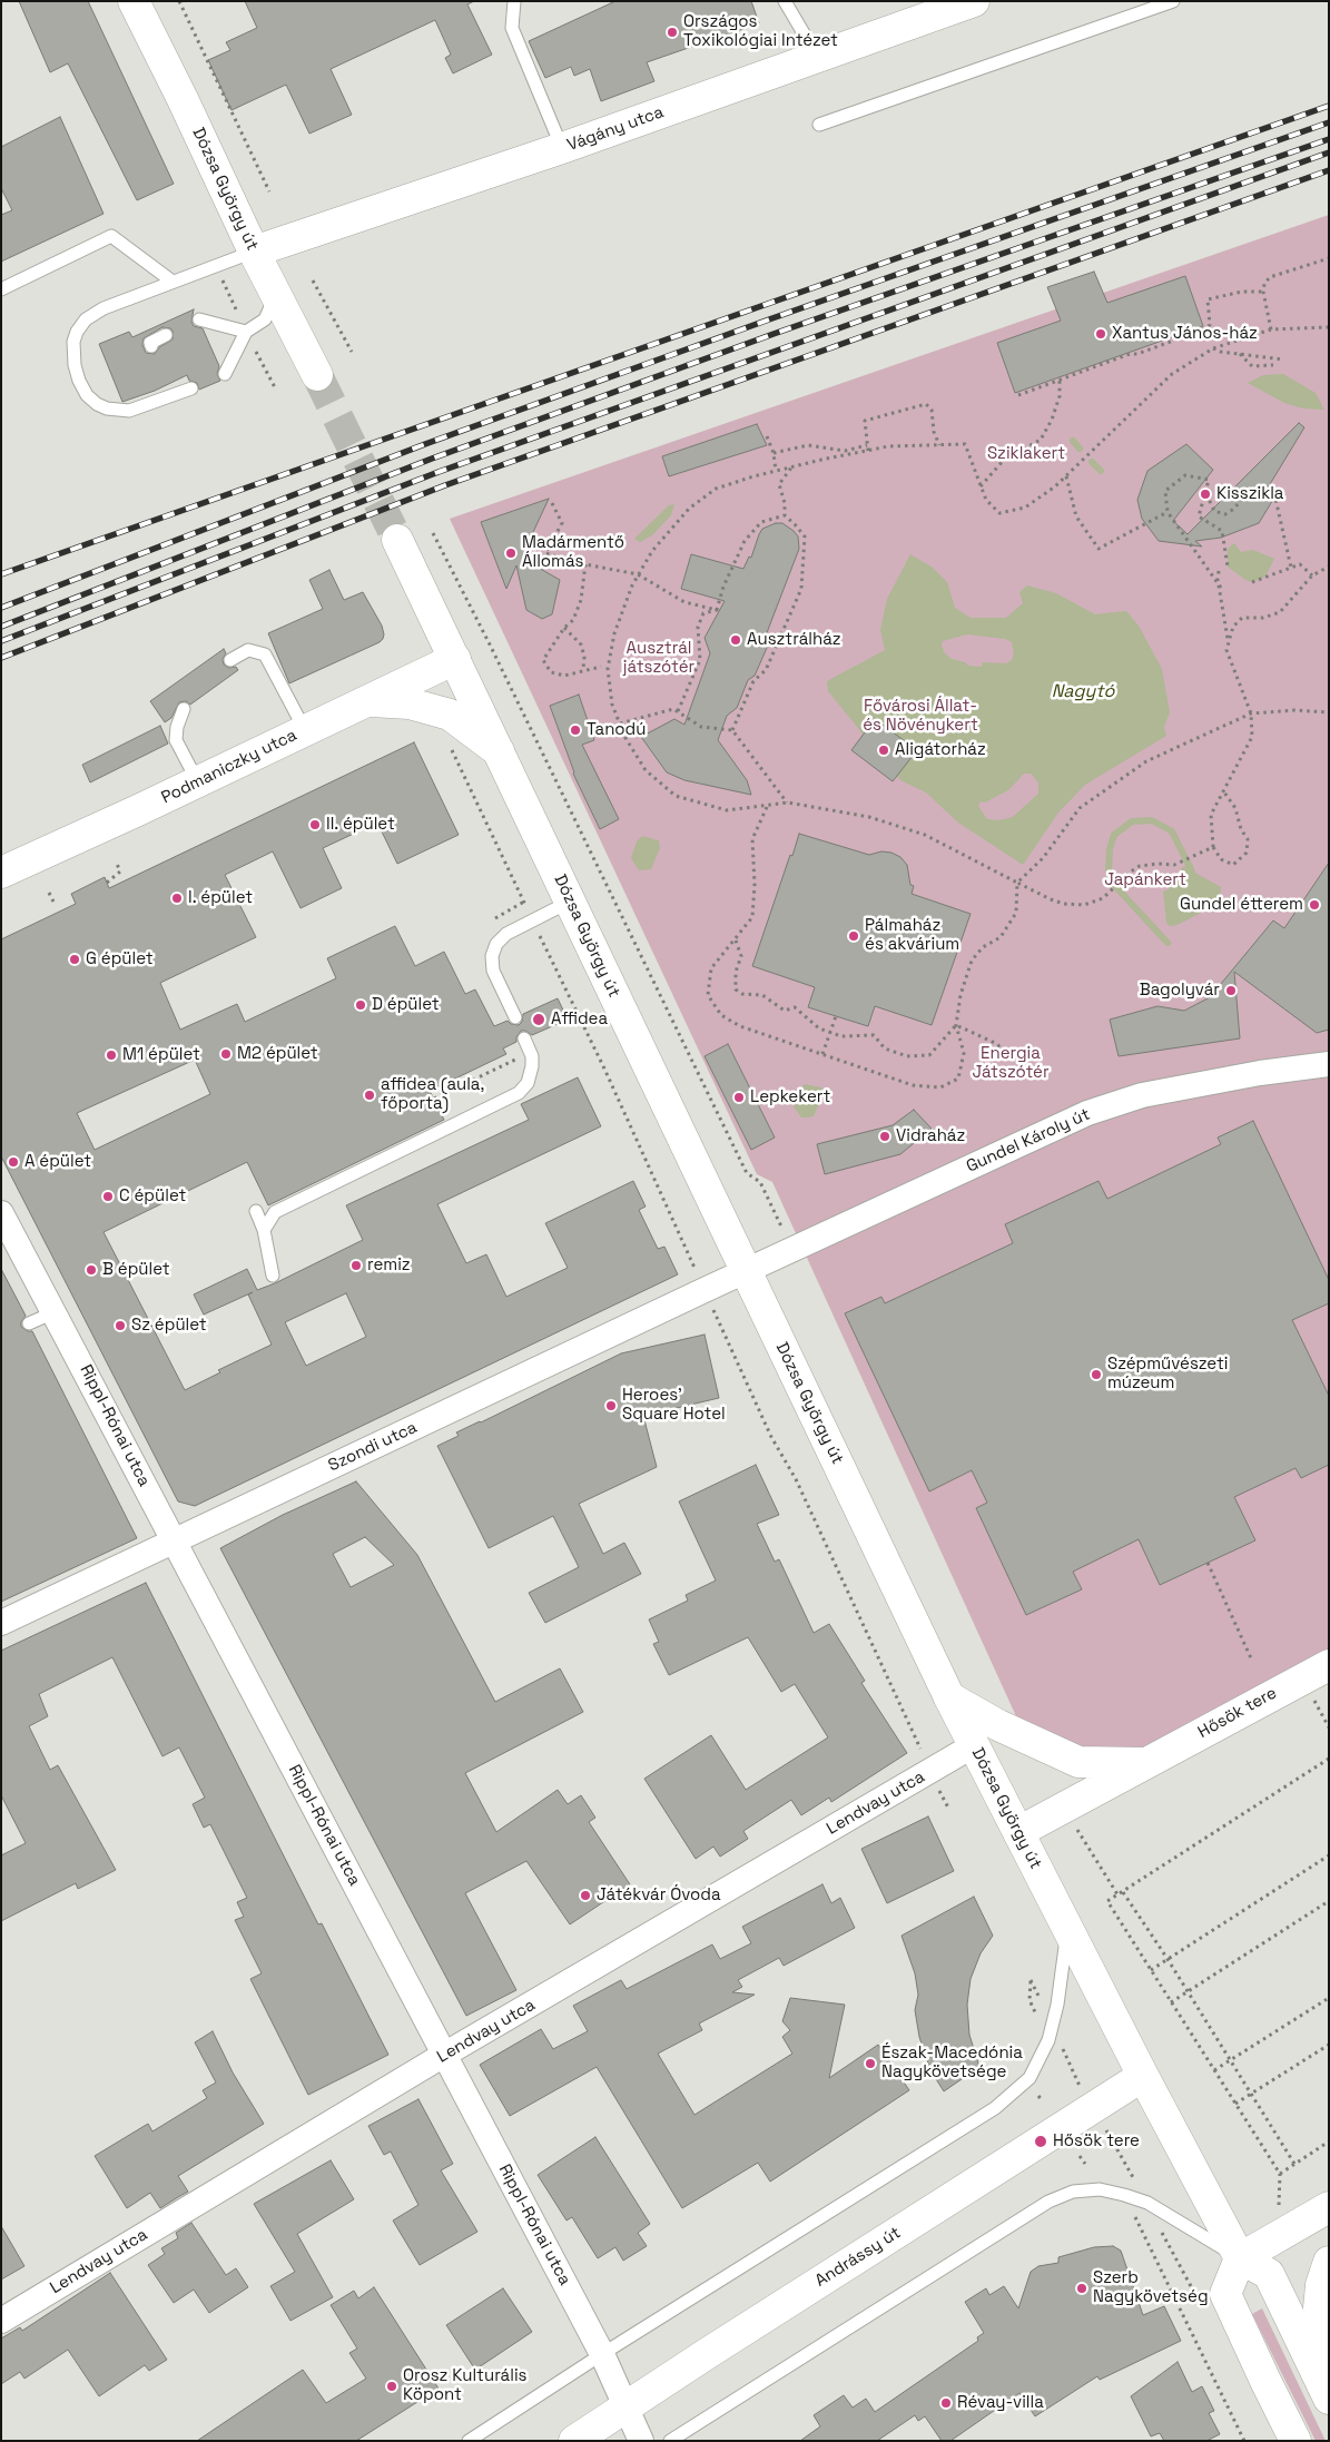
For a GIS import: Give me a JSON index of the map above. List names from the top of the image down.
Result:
{
  "streets": {
    "main road": [
      "Vágány utca",
      "Dózsa György út",
      "Podmaniczky utca",
      "Hősök tere",
      "Andrássy út"
    ],
    "street": [
      "Gundel Károly út",
      "Rippl-Rónai utca",
      "Szondi utca",
      "Lendvay utca"
    ]
  },
  "crossings": [
    ["Vágány utca", "Dózsa György út"],
    ["Dózsa György út", "Podmaniczky utca"],
    ["Dózsa György út", "Gundel Károly út"],
    ["Dózsa György út", "Szondi utca"],
    ["Dózsa György út", "Hősök tere"],
    ["Dózsa György út", "Lendvay utca"],
    ["Dózsa György út", "Andrássy út"],
    ["Gundel Károly út", "Szondi utca"],
    ["Rippl-Rónai utca", "Szondi utca"],
    ["Rippl-Rónai utca", "Lendvay utca"],
    ["Rippl-Rónai utca", "Andrássy út"]
  ],
  "water": ["Nagytó"],
  "parks": [
    "Sziklakert",
    "Ausztrál játszótér",
    "Fővárosi Állat- és Növénykert",
    "Japánkert",
    "Energia Játszótér"
  ],
  "places": [
    "Országos Toxikológiai Intézet",
    "Xantus János-ház",
    "Kisszikla",
    "Madármentő Állomás",
    "Ausztrálház",
    "Tanodú",
    "Aligátorház",
    "II. épület",
    "I. épület",
    "Gundel étterem",
    "Pálmaház és akvárium",
    "G épület",
    "Bagolyvár",
    "D épület",
    "Affidea",
    "M2 épület",
    "M1 épület",
    "affidea (aula, főporta)",
    "Lepkekert",
    "Vidraház",
    "A épület",
    "C épület",
    "remiz",
    "B épület",
    "Sz épület",
    "Szépművészeti múzeum",
    "Heroes' Square Hotel",
    "Játékvár Óvoda",
    "Észak-Macedónia Nagykövetsége",
    "Hősök tere",
    "Szerb Nagykövetség",
    "Orosz Kulturális Köpont",
    "Révay-villa"
  ]
}
